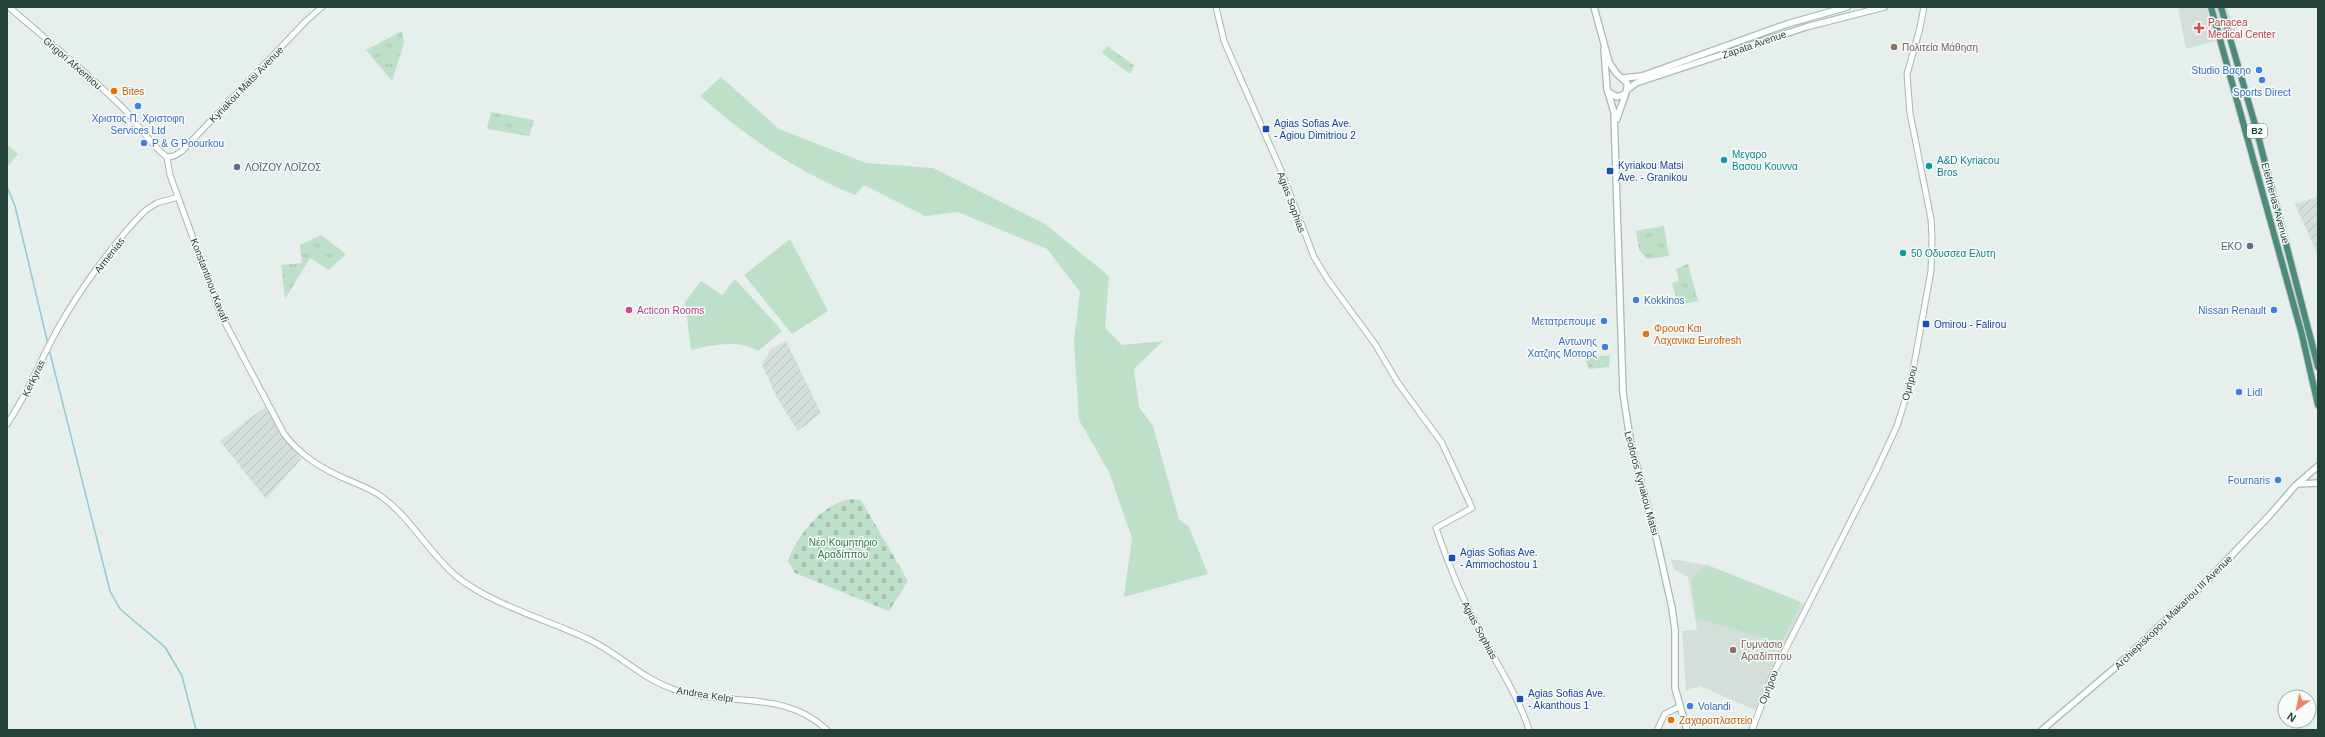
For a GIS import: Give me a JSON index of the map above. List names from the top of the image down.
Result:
{
  "streets": {
    "highway": ["B2", "Eleftherias Avenue"],
    "main road": ["Zapata Avenue", "Leoforos Kyriakou Matsi", "Archiepiskopou Makariou III Avenue"],
    "street": [
      "Grigori Afxentiou",
      "Kyriakou Matsi Avenue",
      "Agias Sophias",
      "Armenias",
      "Konstantinou Kavafi",
      "Kerkyras",
      "Ομήρου",
      "Andrea Kelpi"
    ]
  },
  "crossings": [
    ["Zapata Avenue", "Leoforos Kyriakou Matsi"],
    ["Grigori Afxentiou", "Kyriakou Matsi Avenue"],
    ["Grigori Afxentiou", "Konstantinou Kavafi"],
    ["Kyriakou Matsi Avenue", "Konstantinou Kavafi"],
    ["Armenias", "Konstantinou Kavafi"],
    ["Armenias", "Kerkyras"],
    ["Konstantinou Kavafi", "Andrea Kelpi"]
  ],
  "parks": ["Νέο Κοιμητήριο Αραδίππου"],
  "places": {
    "health": ["Panacea Medical Center"],
    "other": [
      "Πολιτεία Μάθηση",
      "Studio Βαςηο",
      "Sports Direct",
      "Bites",
      "Χριστος Π. Χριστοφη Services Ltd",
      "P & G Poourkou",
      "Μεγαρο Βασου Κουννα",
      "A&D Kyriacou Bros",
      "ΛΟΪΖΟΥ ΛΟΪΖΟΣ",
      "EKO",
      "50 Οδυσσεα Ελυτη",
      "Kokkinos",
      "Acticon Rooms",
      "Nissan Renault",
      "Μετατρεπουμε",
      "Φρουα Και Λαχανικα Eurofresh",
      "Αντωνης Χατζιης Μοτορς",
      "Lidl",
      "Fournaris",
      "Γυμνάσιο Αραδίππου",
      "Volandi",
      "Ζαχαροπλαστείο"
    ],
    "transit": [
      "Agias Sofias Ave. - Agiou Dimitriou 2",
      "Kyriakou Matsi Ave. - Granikou",
      "Omirou - Falirou",
      "Agias Sofias Ave. - Ammochostou 1",
      "Agias Sofias Ave. - Akanthous 1"
    ]
  },
  "north": "bottom left"
}
